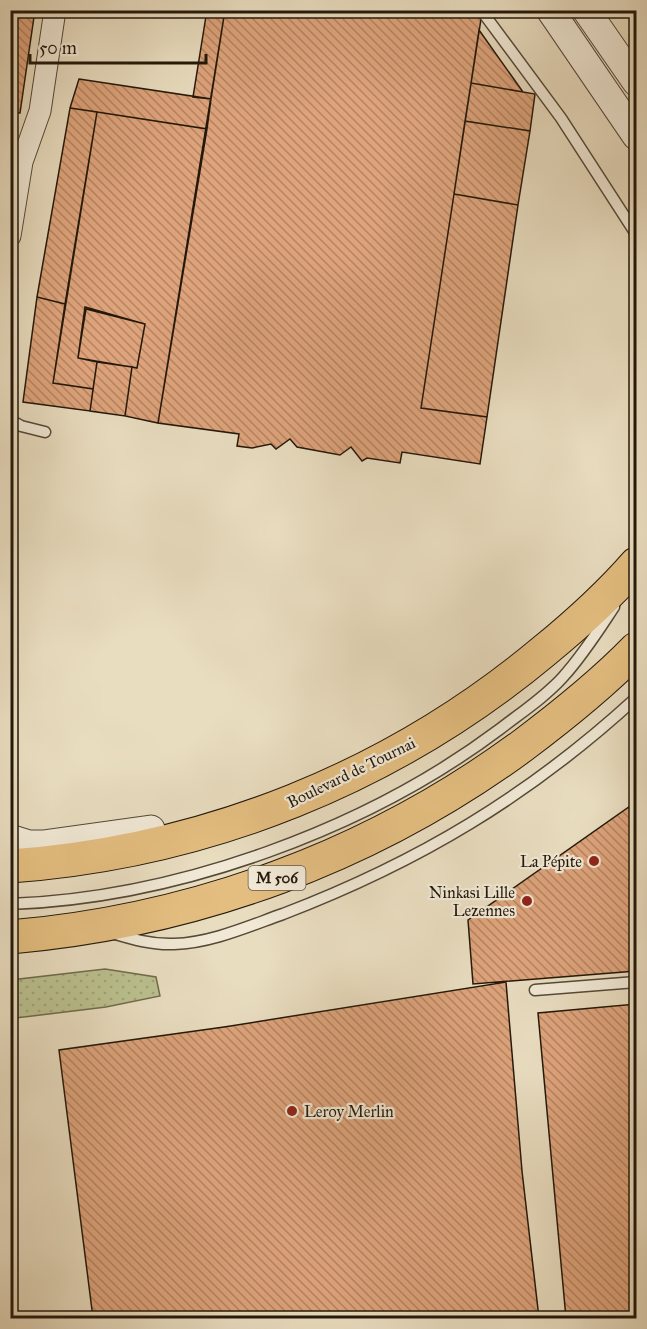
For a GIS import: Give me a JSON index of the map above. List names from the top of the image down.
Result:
{
  "streets": {
    "main road": ["Boulevard de Tournai", "M 506"]
  },
  "places": ["La Pépite", "Ninkasi Lille Lezennes", "Leroy Merlin"],
  "scale_bar": "50 m"
}
